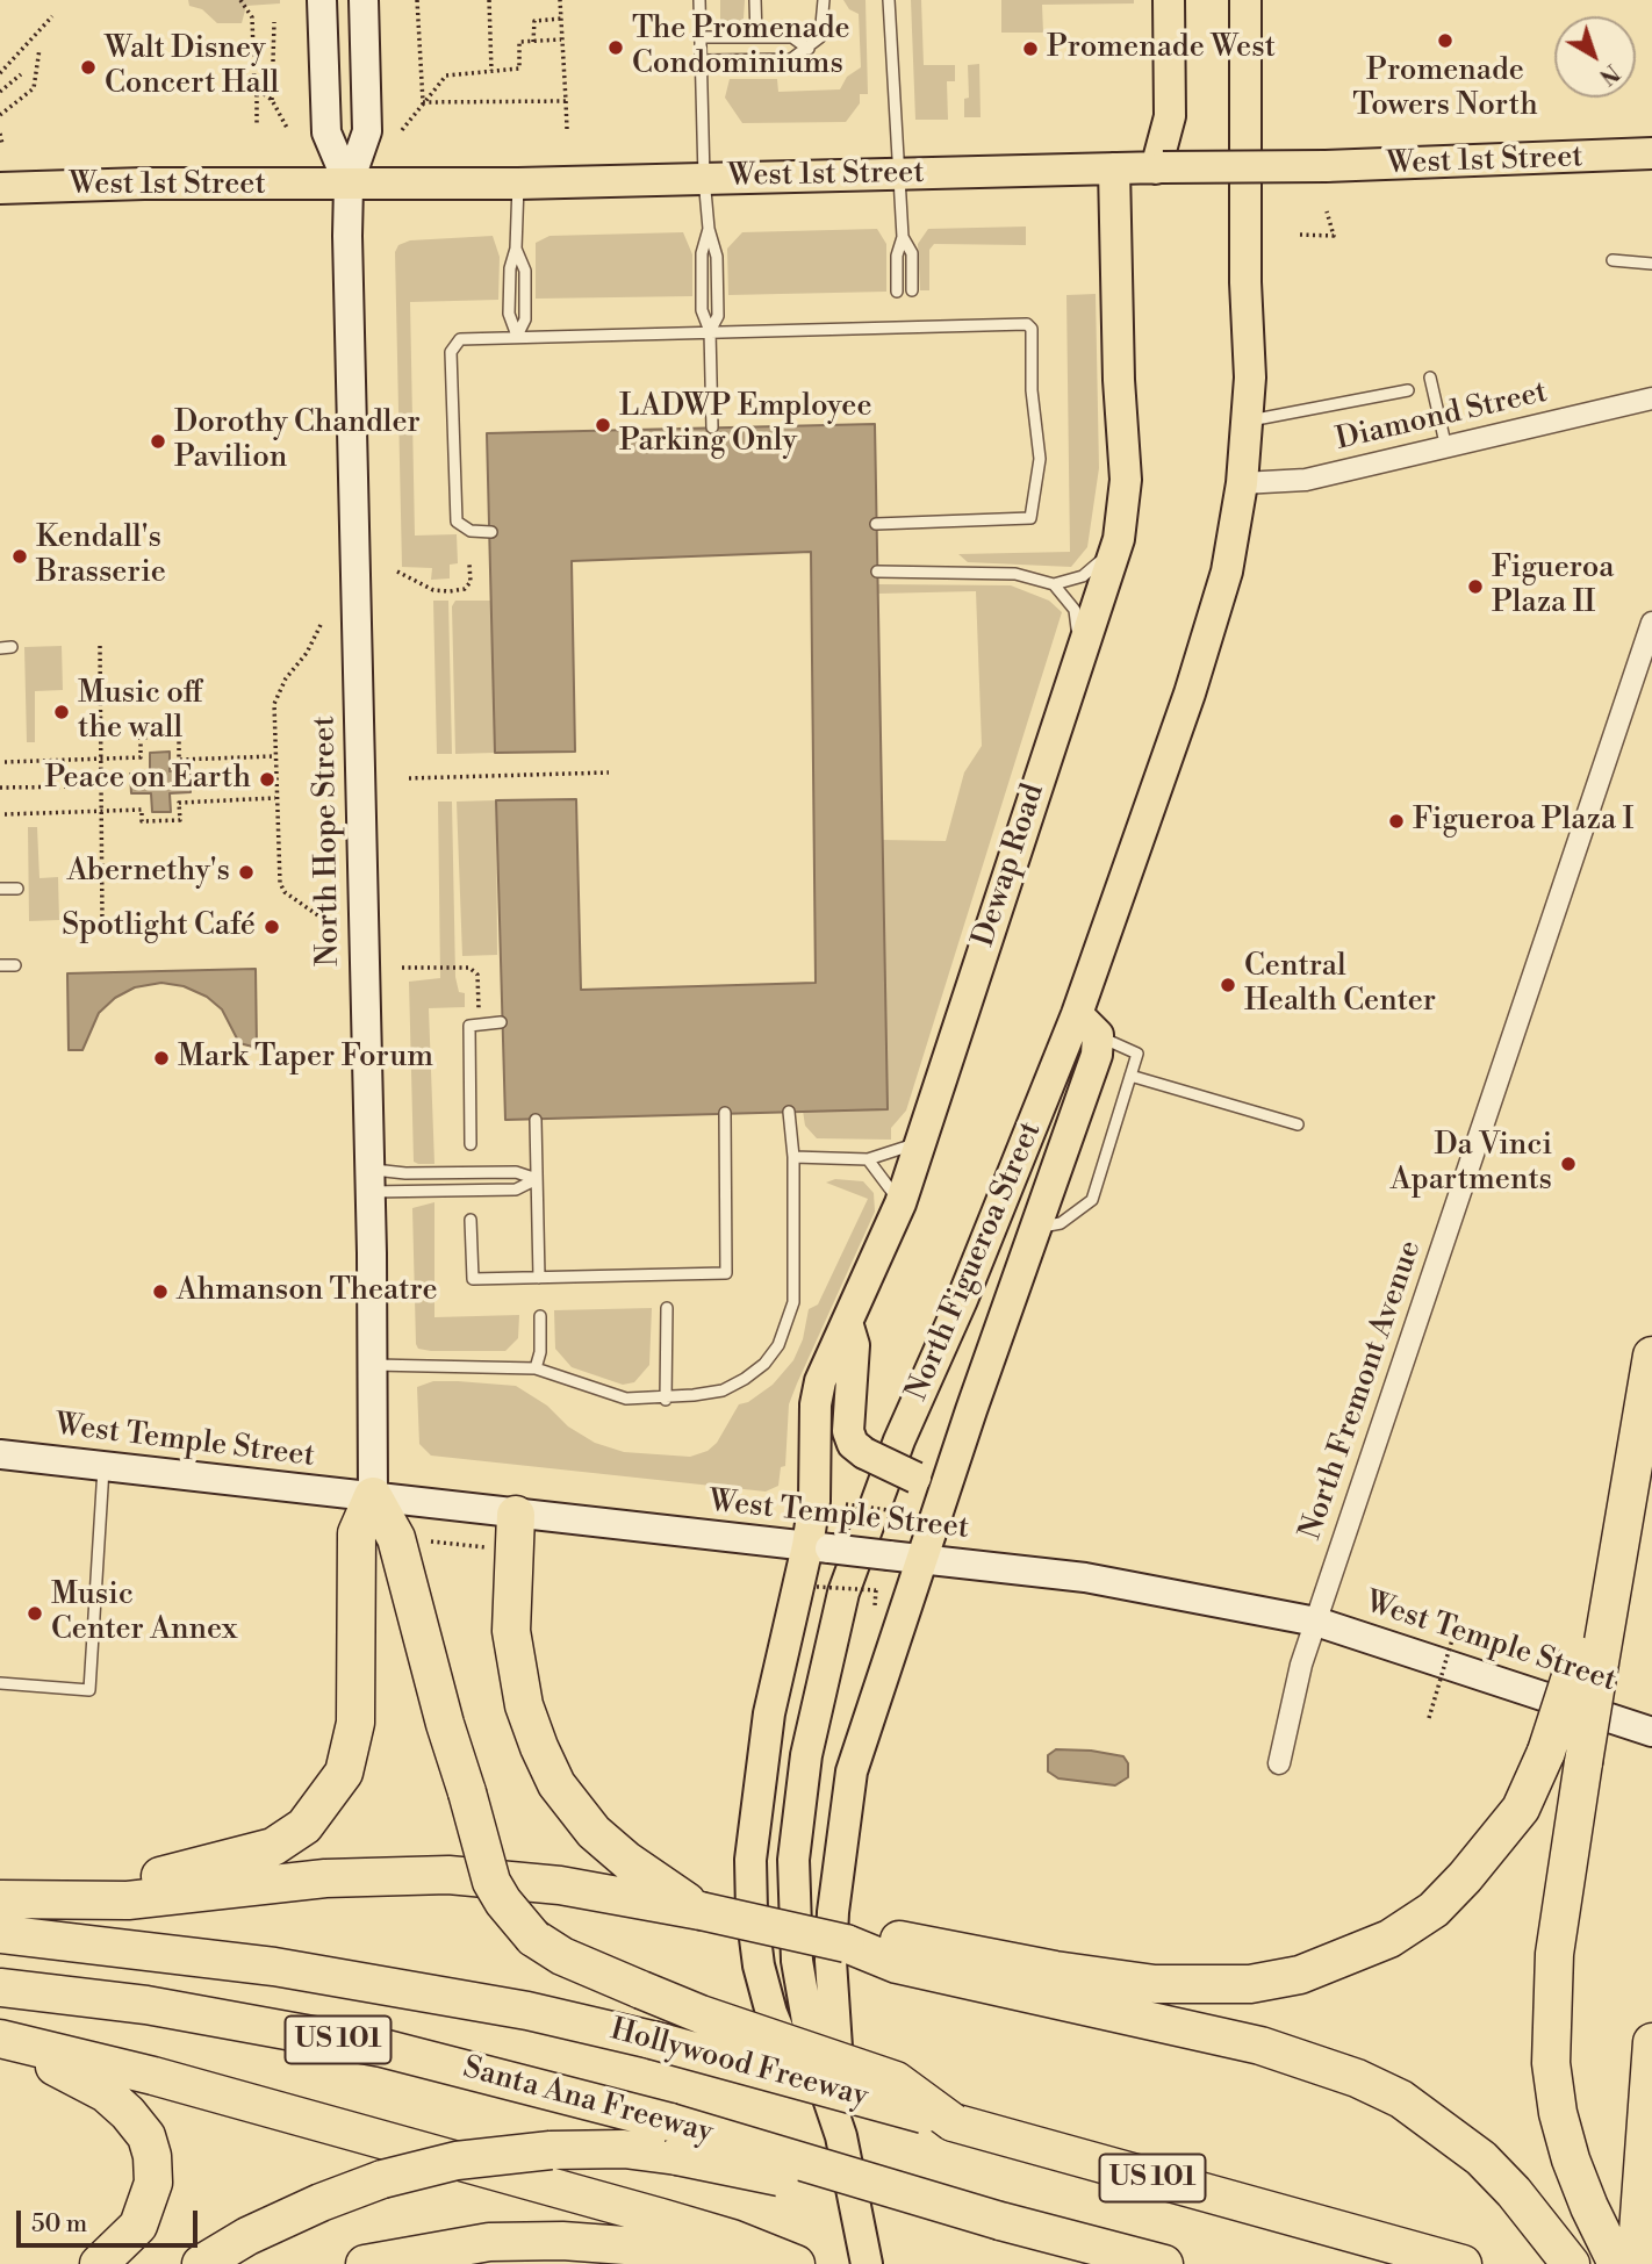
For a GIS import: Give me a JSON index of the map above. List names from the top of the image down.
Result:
{
  "streets": {
    "highway": ["US 101", "Hollywood Freeway", "Santa Ana Freeway"],
    "main road": [
      "West 1st Street",
      "North Hope Street",
      "Dewap Road",
      "North Figueroa Street",
      "West Temple Street"
    ],
    "street": ["Diamond Street", "North Fremont Avenue"]
  },
  "crossings": [
    ["West 1st Street", "North Hope Street"],
    ["West 1st Street", "Dewap Road"],
    ["Diamond Street", "North Figueroa Street"],
    ["North Hope Street", "West Temple Street"],
    ["Dewap Road", "North Figueroa Street"],
    ["Dewap Road", "West Temple Street"],
    ["North Fremont Avenue", "West Temple Street"]
  ],
  "places": [
    "Promenade Towers North",
    "The Promenade Condominiums",
    "Promenade West",
    "Walt Disney Concert Hall",
    "LADWP Employee Parking Only",
    "Dorothy Chandler Pavilion",
    "Kendall's Brasserie",
    "Figueroa Plaza II",
    "Music off the wall",
    "Peace on Earth",
    "Figueroa Plaza I",
    "Abernethy's",
    "Spotlight Café",
    "Central Health Center",
    "Mark Taper Forum",
    "Da Vinci Apartments",
    "Ahmanson Theatre",
    "Music Center Annex"
  ],
  "scale_bar": "50 m",
  "north": "bottom right"
}
